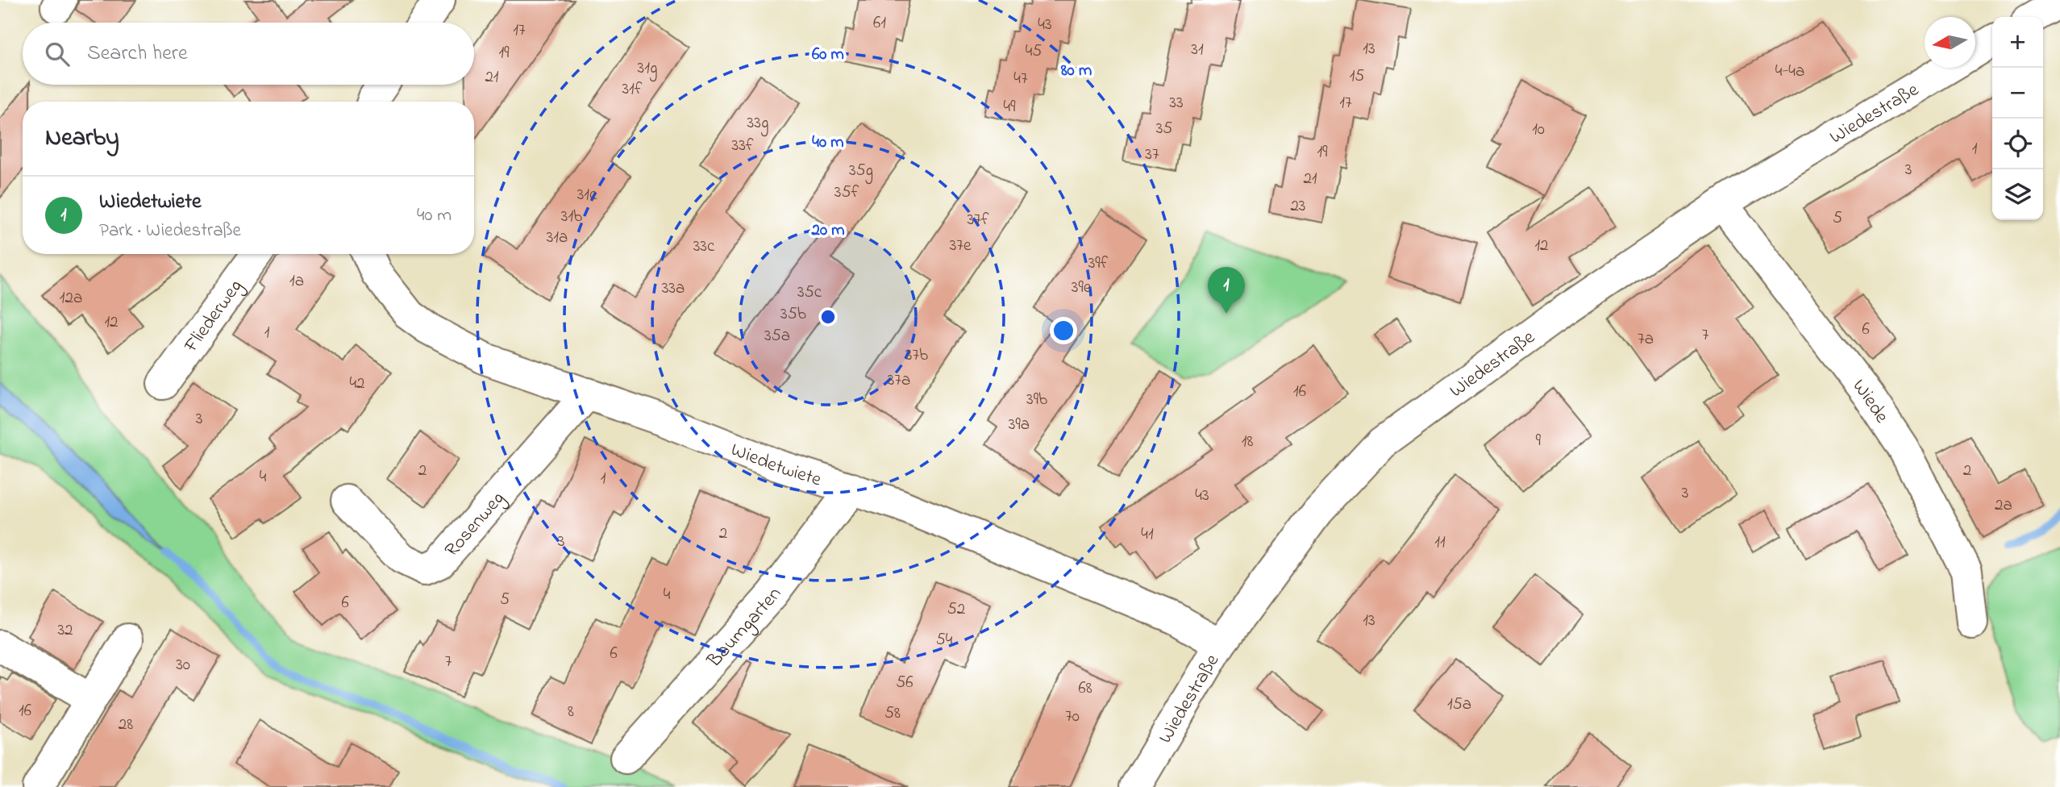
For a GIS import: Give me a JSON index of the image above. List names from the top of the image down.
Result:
{
  "streets": {
    "street": [
      "Wiedestraße",
      "Fliederweg",
      "Wiede",
      "Wiedetwiete",
      "Rosenweg",
      "Baumgarten"
    ]
  },
  "crossings": [
    ["Wiedestraße", "Wiede"],
    ["Wiedestraße", "Wiedetwiete"],
    ["Wiedetwiete", "Rosenweg"],
    ["Wiedetwiete", "Baumgarten"]
  ],
  "house_numbers": [
    "61",
    "43",
    "17",
    "13",
    "31",
    "45",
    "19",
    "31g",
    "4-4a",
    "15",
    "21",
    "47",
    "31f",
    "33",
    "17",
    "49",
    "33g",
    "35",
    "10",
    "33f",
    "1",
    "19",
    "37",
    "3",
    "35g",
    "21",
    "35f",
    "31c",
    "23",
    "31b",
    "5",
    "37f",
    "31a",
    "37e",
    "12",
    "33c",
    "39f",
    "1a",
    "39e",
    "33a",
    "35c",
    "12a",
    "35b",
    "12",
    "6",
    "1",
    "7",
    "35a",
    "7a",
    "37b",
    "37a",
    "42",
    "16",
    "39b",
    "3",
    "39a",
    "9",
    "18",
    "2",
    "2",
    "4",
    "1",
    "3",
    "43",
    "2a",
    "2",
    "41",
    "3",
    "11",
    "4",
    "5",
    "6",
    "52",
    "13",
    "32",
    "54",
    "6",
    "7",
    "30",
    "56",
    "68",
    "15a",
    "16",
    "8",
    "58",
    "70",
    "28"
  ],
  "north": "left",
  "page": {
    "map_buttons": ["+", "−"],
    "search": "Search here",
    "heading": "Nearby",
    "list": [
      {
        "mark": "1",
        "name": "Wiedetwiete",
        "note": "Park · Wiedestraße",
        "value": "40 m"
      }
    ],
    "pins": "1"
  },
  "rings": [
    "60 m",
    "80 m",
    "40 m",
    "20 m"
  ]
}
